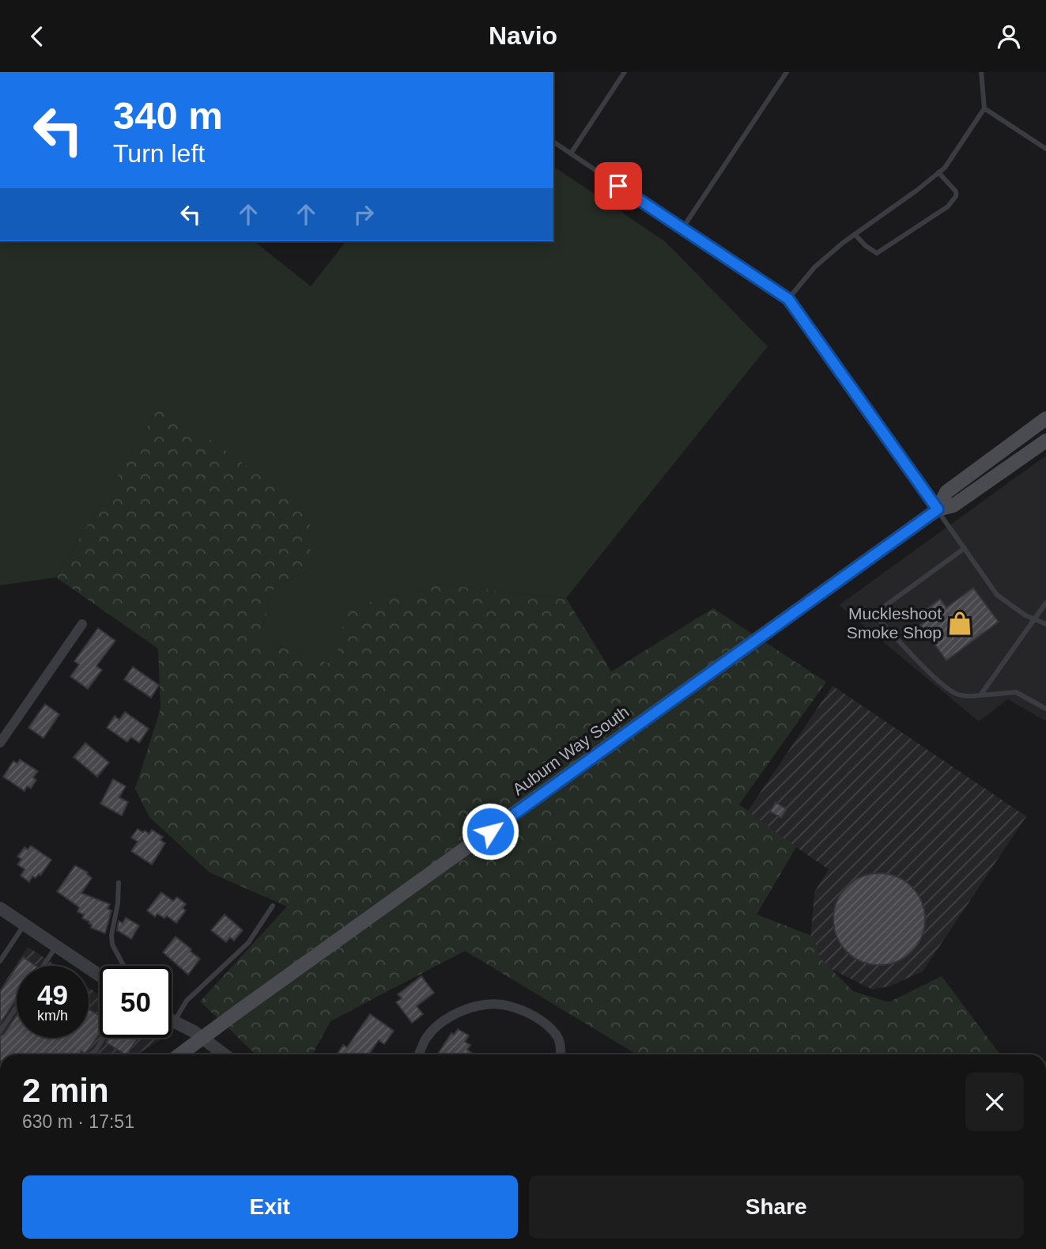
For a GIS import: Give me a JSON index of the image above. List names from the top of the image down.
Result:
{
  "streets": {
    "main road": ["Auburn Way South"]
  },
  "places": {
    "shop": ["Muckleshoot Smoke Shop"]
  },
  "page": {
    "header": "Navio",
    "turn": ["340 m", "Turn left"],
    "speed": "49 km/h",
    "limit": "50",
    "heading": ["2 min", "630 m · 17:51"],
    "buttons": ["Exit", "Share"]
  }
}
